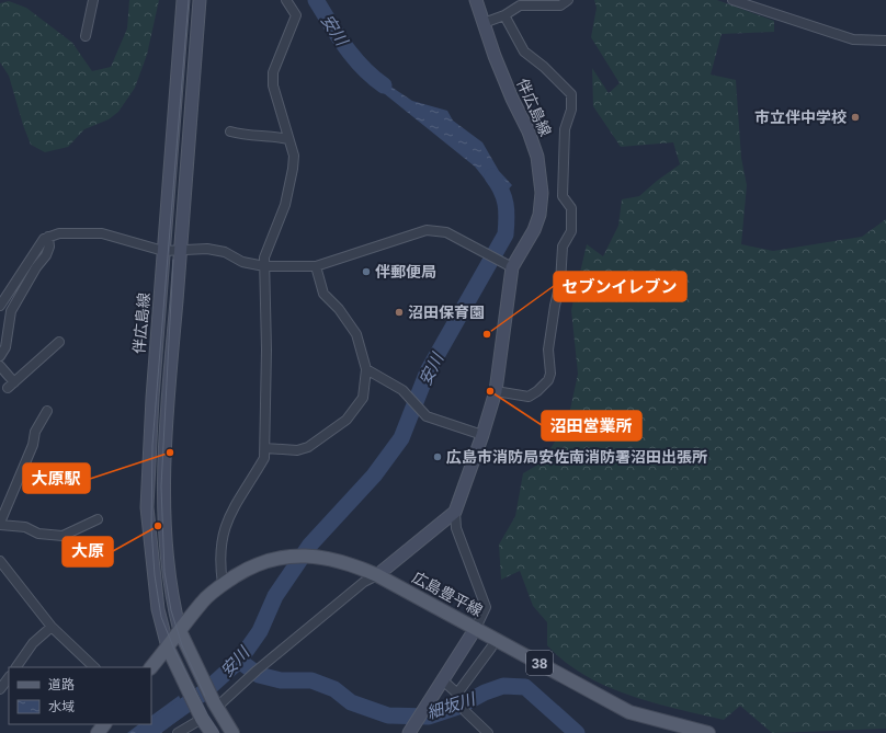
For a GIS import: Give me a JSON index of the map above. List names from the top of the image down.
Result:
{
  "streets": {
    "main road": ["伴広島線", "広島豊平線", "38"]
  },
  "crossings": [
    ["伴広島線", "広島豊平線"]
  ],
  "water": ["安川", "細坂川"],
  "places": [
    "市立伴中学校",
    "伴郵便局",
    "沼田保育園",
    "セブンイレブン",
    "沼田営業所",
    "大原駅",
    "広島市消防局安佐南消防署沼田出張所",
    "大原"
  ],
  "legend": ["道路", "水域"]
}
